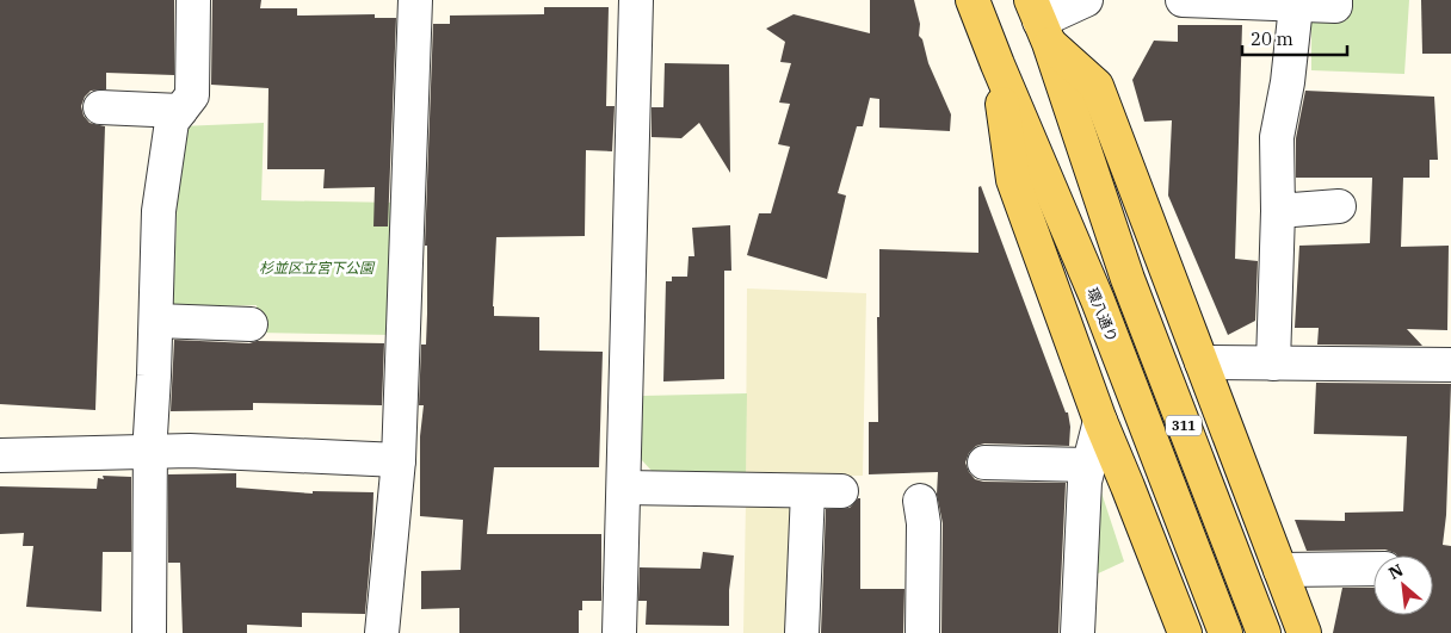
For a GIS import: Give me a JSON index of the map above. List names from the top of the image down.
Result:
{
  "streets": {
    "main road": ["環八通り", "311"]
  },
  "parks": ["杉並区立宮下公園"],
  "scale_bar": "20 m",
  "north": "top left"
}
